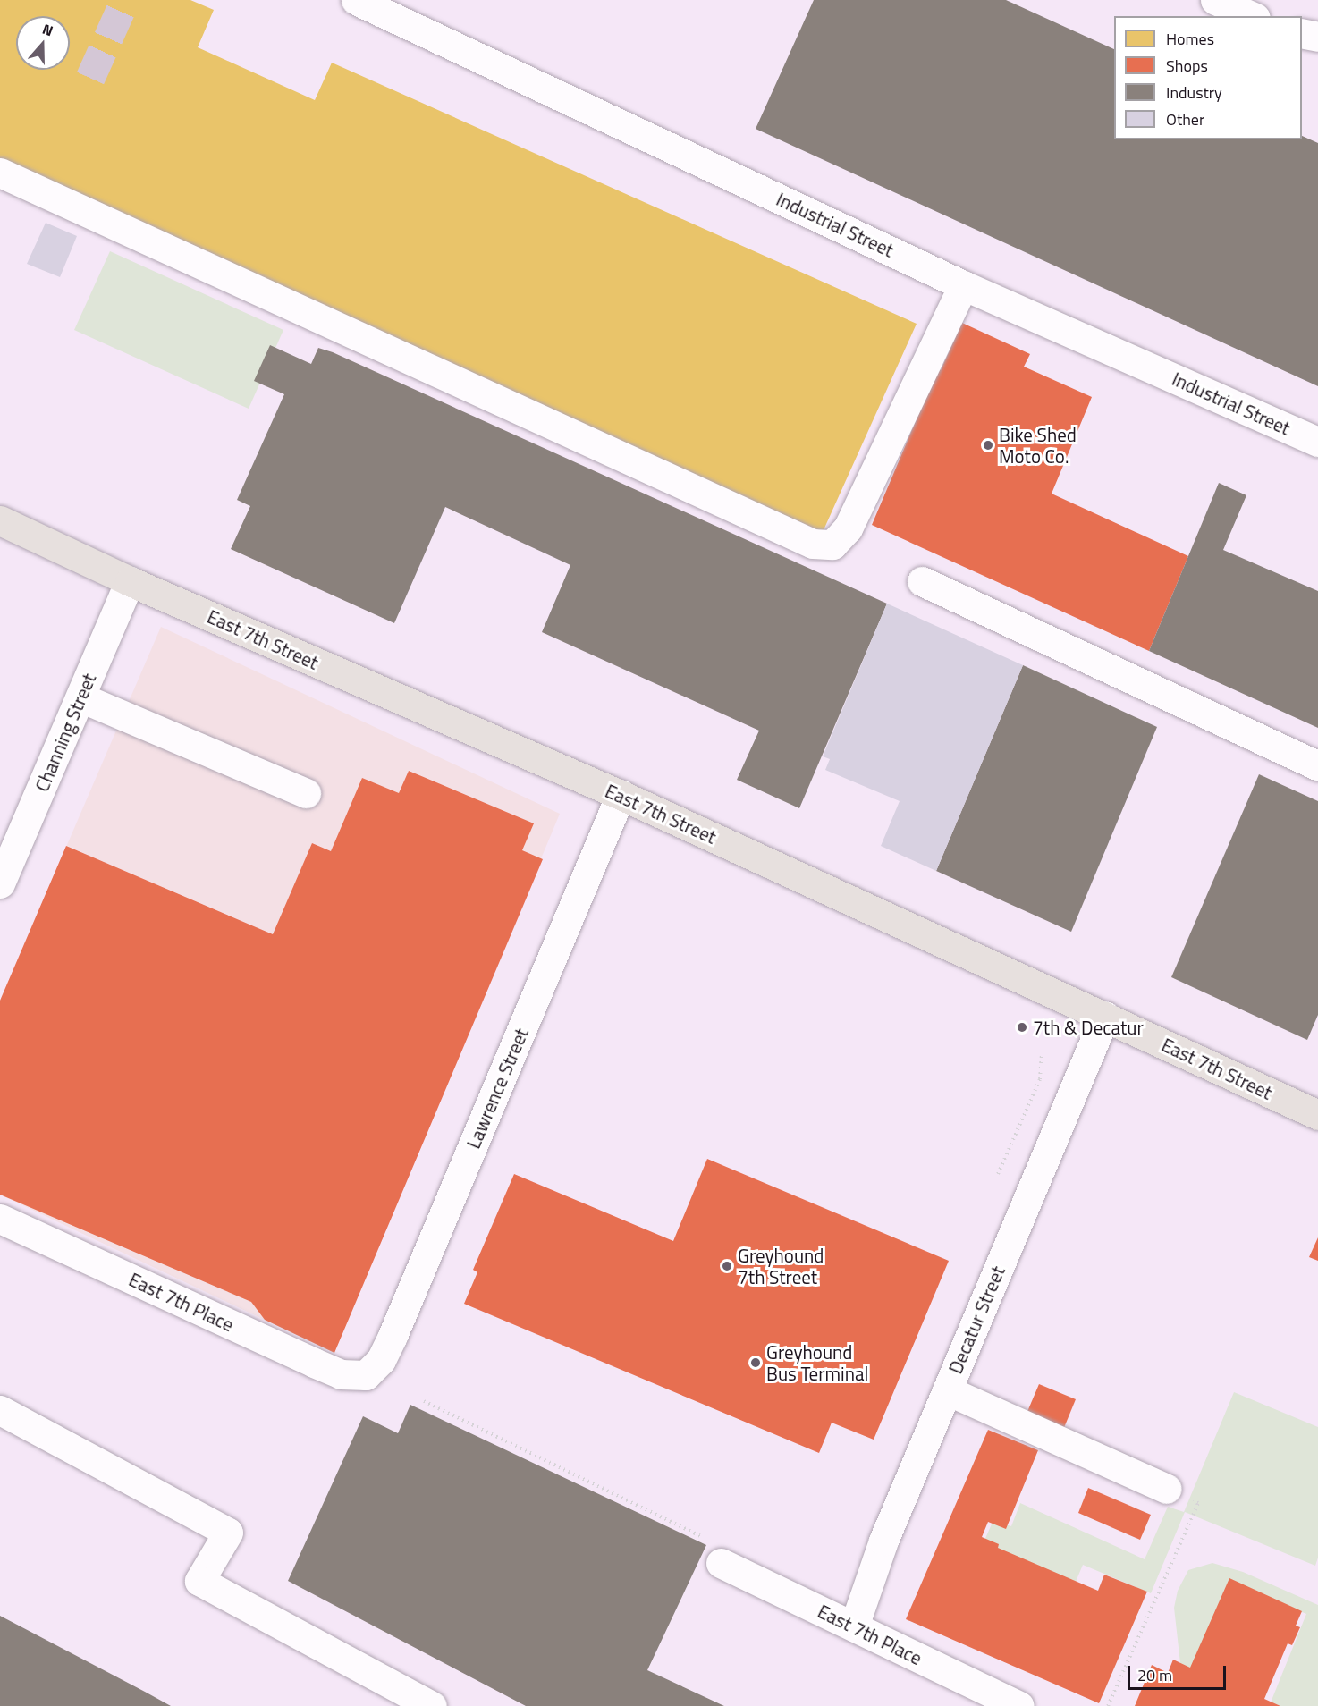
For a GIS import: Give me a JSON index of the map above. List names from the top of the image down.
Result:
{
  "streets": {
    "main road": ["East 7th Street"],
    "street": [
      "Industrial Street",
      "Channing Street",
      "Lawrence Street",
      "East 7th Place",
      "Decatur Street"
    ]
  },
  "crossings": [
    ["East 7th Street", "Channing Street"],
    ["East 7th Street", "Lawrence Street"],
    ["East 7th Street", "Decatur Street"],
    ["Lawrence Street", "East 7th Place"],
    ["East 7th Place", "Decatur Street"]
  ],
  "places": [
    "Bike Shed Moto Co.",
    "7th & Decatur",
    "Greyhound 7th Street",
    "Greyhound Bus Terminal"
  ],
  "legend": [
    "Homes",
    "Shops",
    "Industry",
    "Other"
  ],
  "scale_bar": "20 m",
  "north": "top"
}
